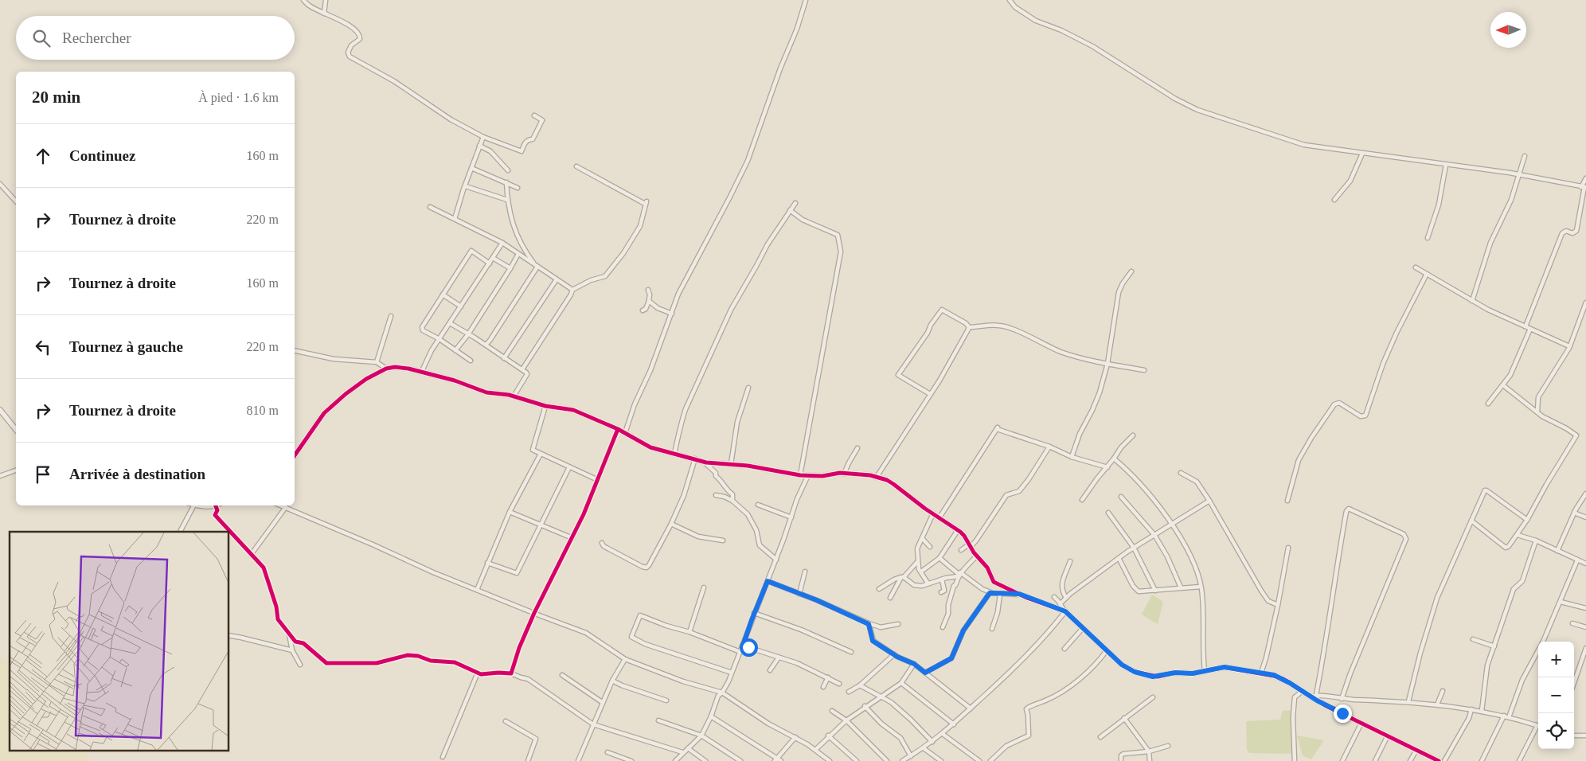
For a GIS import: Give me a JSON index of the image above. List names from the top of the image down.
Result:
{
  "north": "left",
  "page": {
    "search": "Rechercher",
    "heading": ["20 min", "À pied · 1.6 km"],
    "list": [
      ["Continuez", "160 m"],
      ["Tournez à droite", "220 m"],
      ["Tournez à droite", "160 m"],
      ["Tournez à gauche", "220 m"],
      ["Tournez à droite", "810 m"],
      "Arrivée à destination"
    ],
    "map_buttons": ["+", "−"]
  }
}
